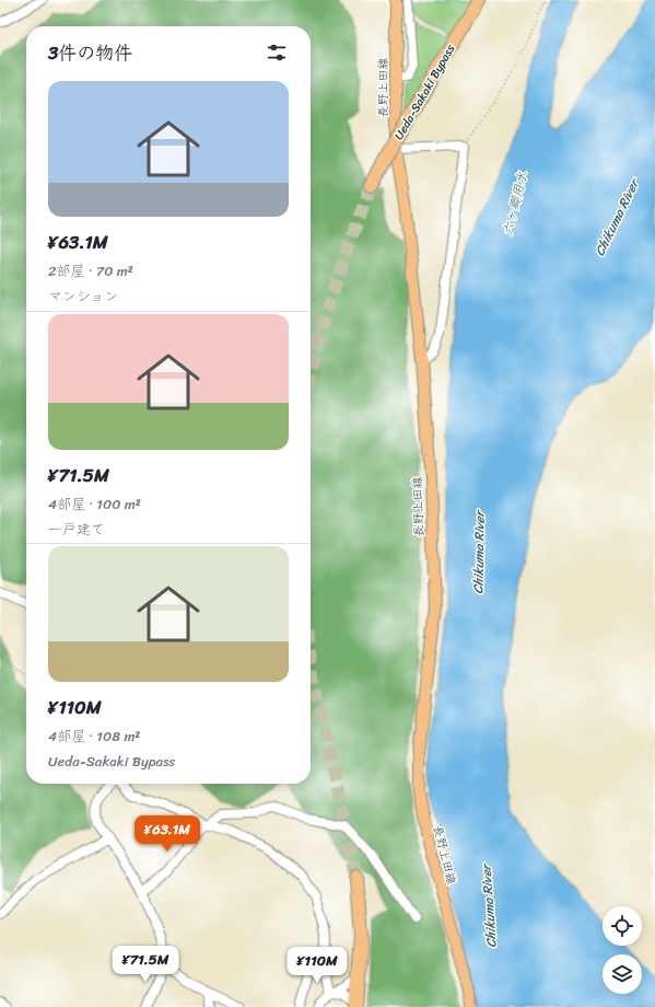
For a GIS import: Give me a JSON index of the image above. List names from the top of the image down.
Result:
{
  "streets": {
    "highway": ["Ueda-Sakaki Bypass"],
    "main road": ["長野上田線"]
  },
  "water": ["六ヶ郷用水", "Chikuma River"],
  "page": {
    "heading": "3件の物件",
    "list": [
      {
        "name": "¥63.1M",
        "note": "2部屋 · 70 m² · マンション"
      },
      {
        "name": "¥71.5M",
        "note": "4部屋 · 100 m² · 一戸建て"
      },
      {
        "name": "¥110M",
        "note": "4部屋 · 108 m² · Ueda-Sakaki Bypass"
      }
    ],
    "price": ["¥63.1M", "¥71.5M", "¥110M"]
  }
}
